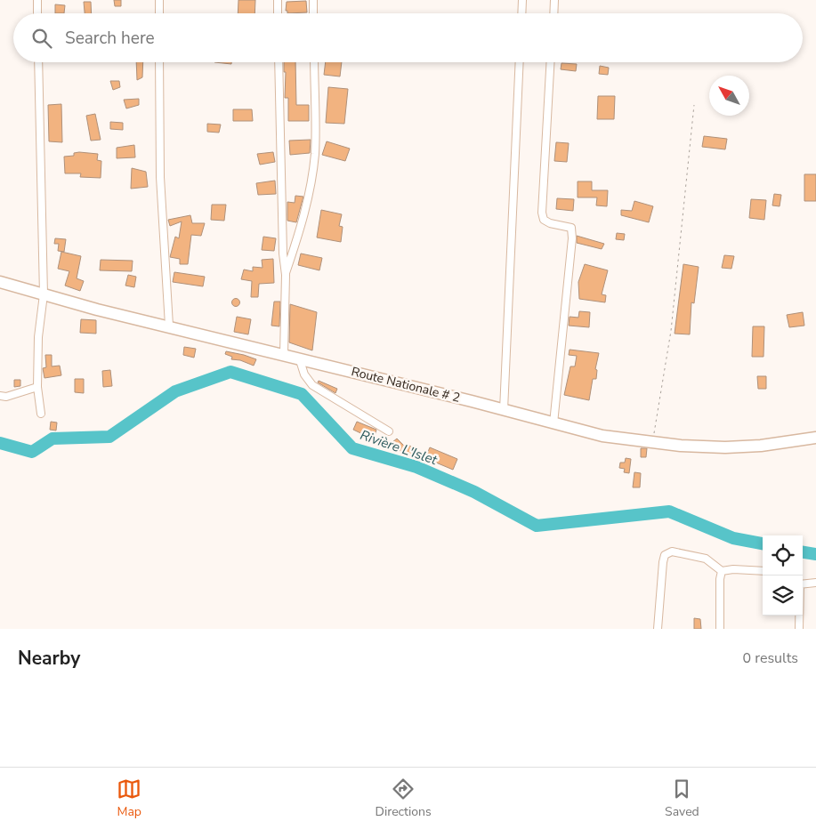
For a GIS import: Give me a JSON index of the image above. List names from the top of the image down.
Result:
{
  "streets": {
    "main road": ["Route Nationale # 2"]
  },
  "water": ["Rivière L'Islet"],
  "north": "top left",
  "page": {
    "search": "Search here",
    "heading": ["Nearby", "0 results"],
    "nav": ["Map", "Directions", "Saved"]
  }
}
